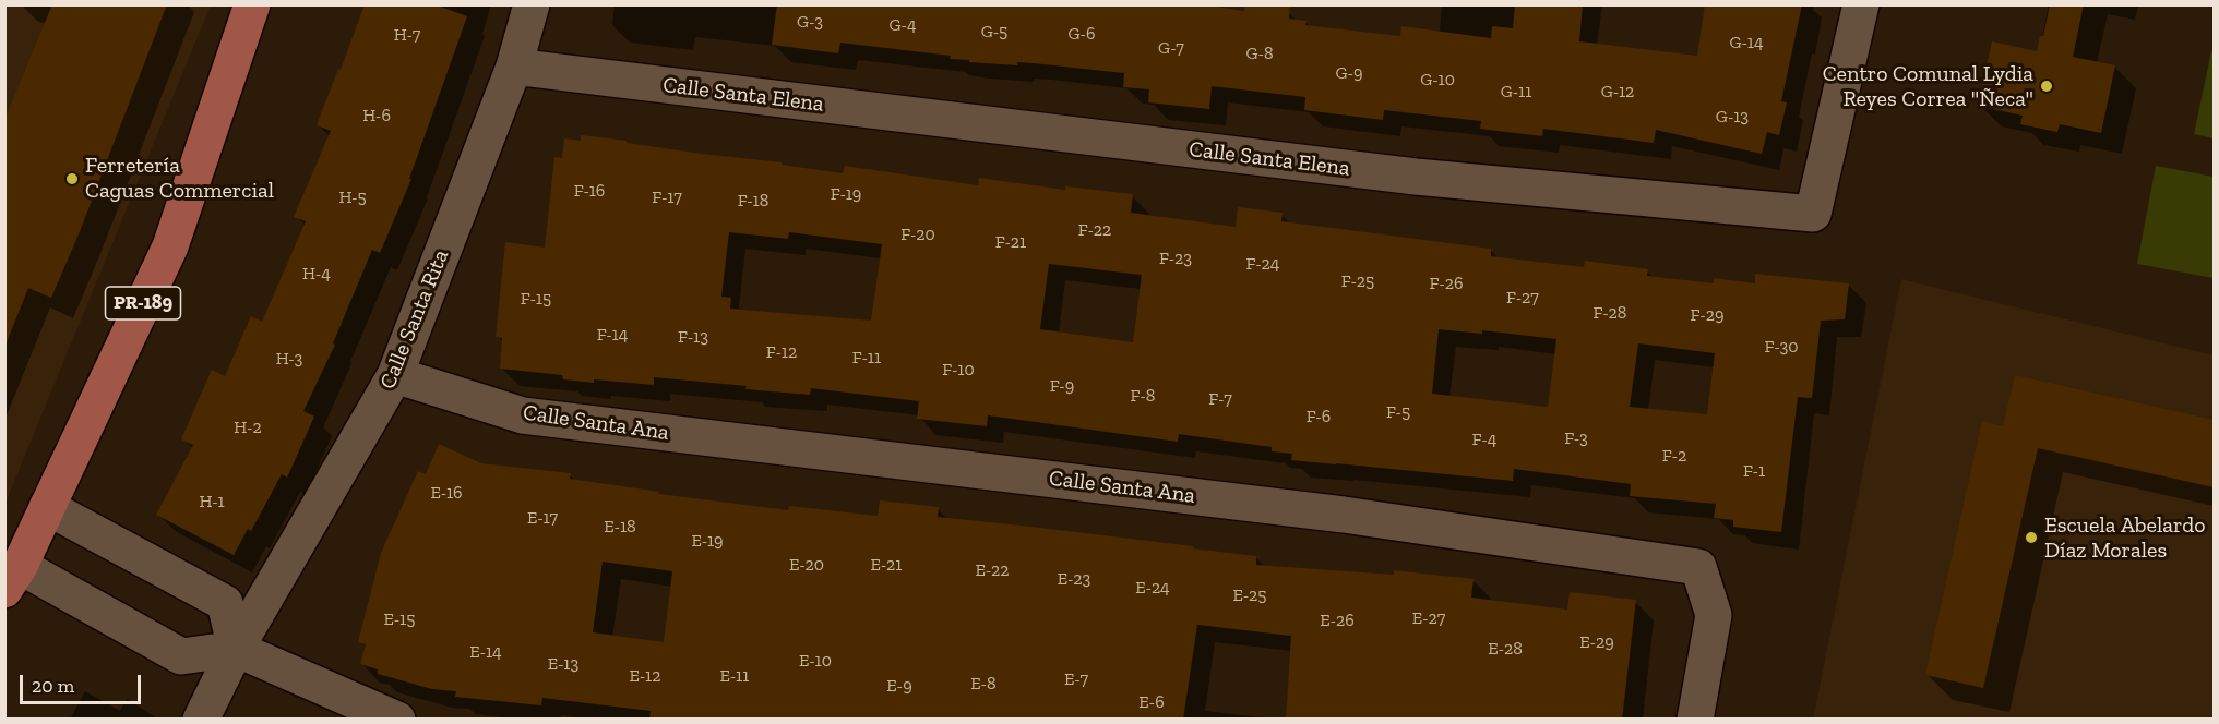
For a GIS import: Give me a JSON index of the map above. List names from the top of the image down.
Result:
{
  "streets": {
    "main road": ["PR-189"],
    "street": ["Calle Santa Elena", "Calle Santa Rita", "Calle Santa Ana"]
  },
  "crossings": [
    ["Calle Santa Elena", "Calle Santa Rita"],
    ["Calle Santa Rita", "Calle Santa Ana"]
  ],
  "places": ["Centro Comunal Lydia Reyes Correa \"Ñeca\"", "Ferretería Caguas Commercial", "Escuela Abelardo Díaz Morales"],
  "house_numbers": [
    "G-3",
    "G-4",
    "G-5",
    "G-6",
    "H-7",
    "G-14",
    "G-7",
    "G-8",
    "G-9",
    "G-10",
    "G-11",
    "G-12",
    "H-6",
    "G-13",
    "F-16",
    "F-19",
    "H-5",
    "F-17",
    "F-18",
    "F-22",
    "F-20",
    "F-21",
    "F-23",
    "F-24",
    "H-4",
    "F-25",
    "F-26",
    "F-27",
    "F-15",
    "F-28",
    "F-29",
    "F-14",
    "F-13",
    "F-30",
    "F-12",
    "F-11",
    "H-3",
    "F-10",
    "F-9",
    "F-8",
    "F-7",
    "F-5",
    "F-6",
    "H-2",
    "F-3",
    "F-4",
    "F-2",
    "F-1",
    "E-16",
    "H-1",
    "E-17",
    "E-18",
    "E-19",
    "E-20",
    "E-21",
    "E-22",
    "E-23",
    "E-24",
    "E-25",
    "E-27",
    "E-15",
    "E-26",
    "E-29",
    "E-28",
    "E-14",
    "E-10",
    "E-13",
    "E-12",
    "E-11",
    "E-7",
    "E-8",
    "E-9",
    "E-6"
  ],
  "scale_bar": "20 m"
}
